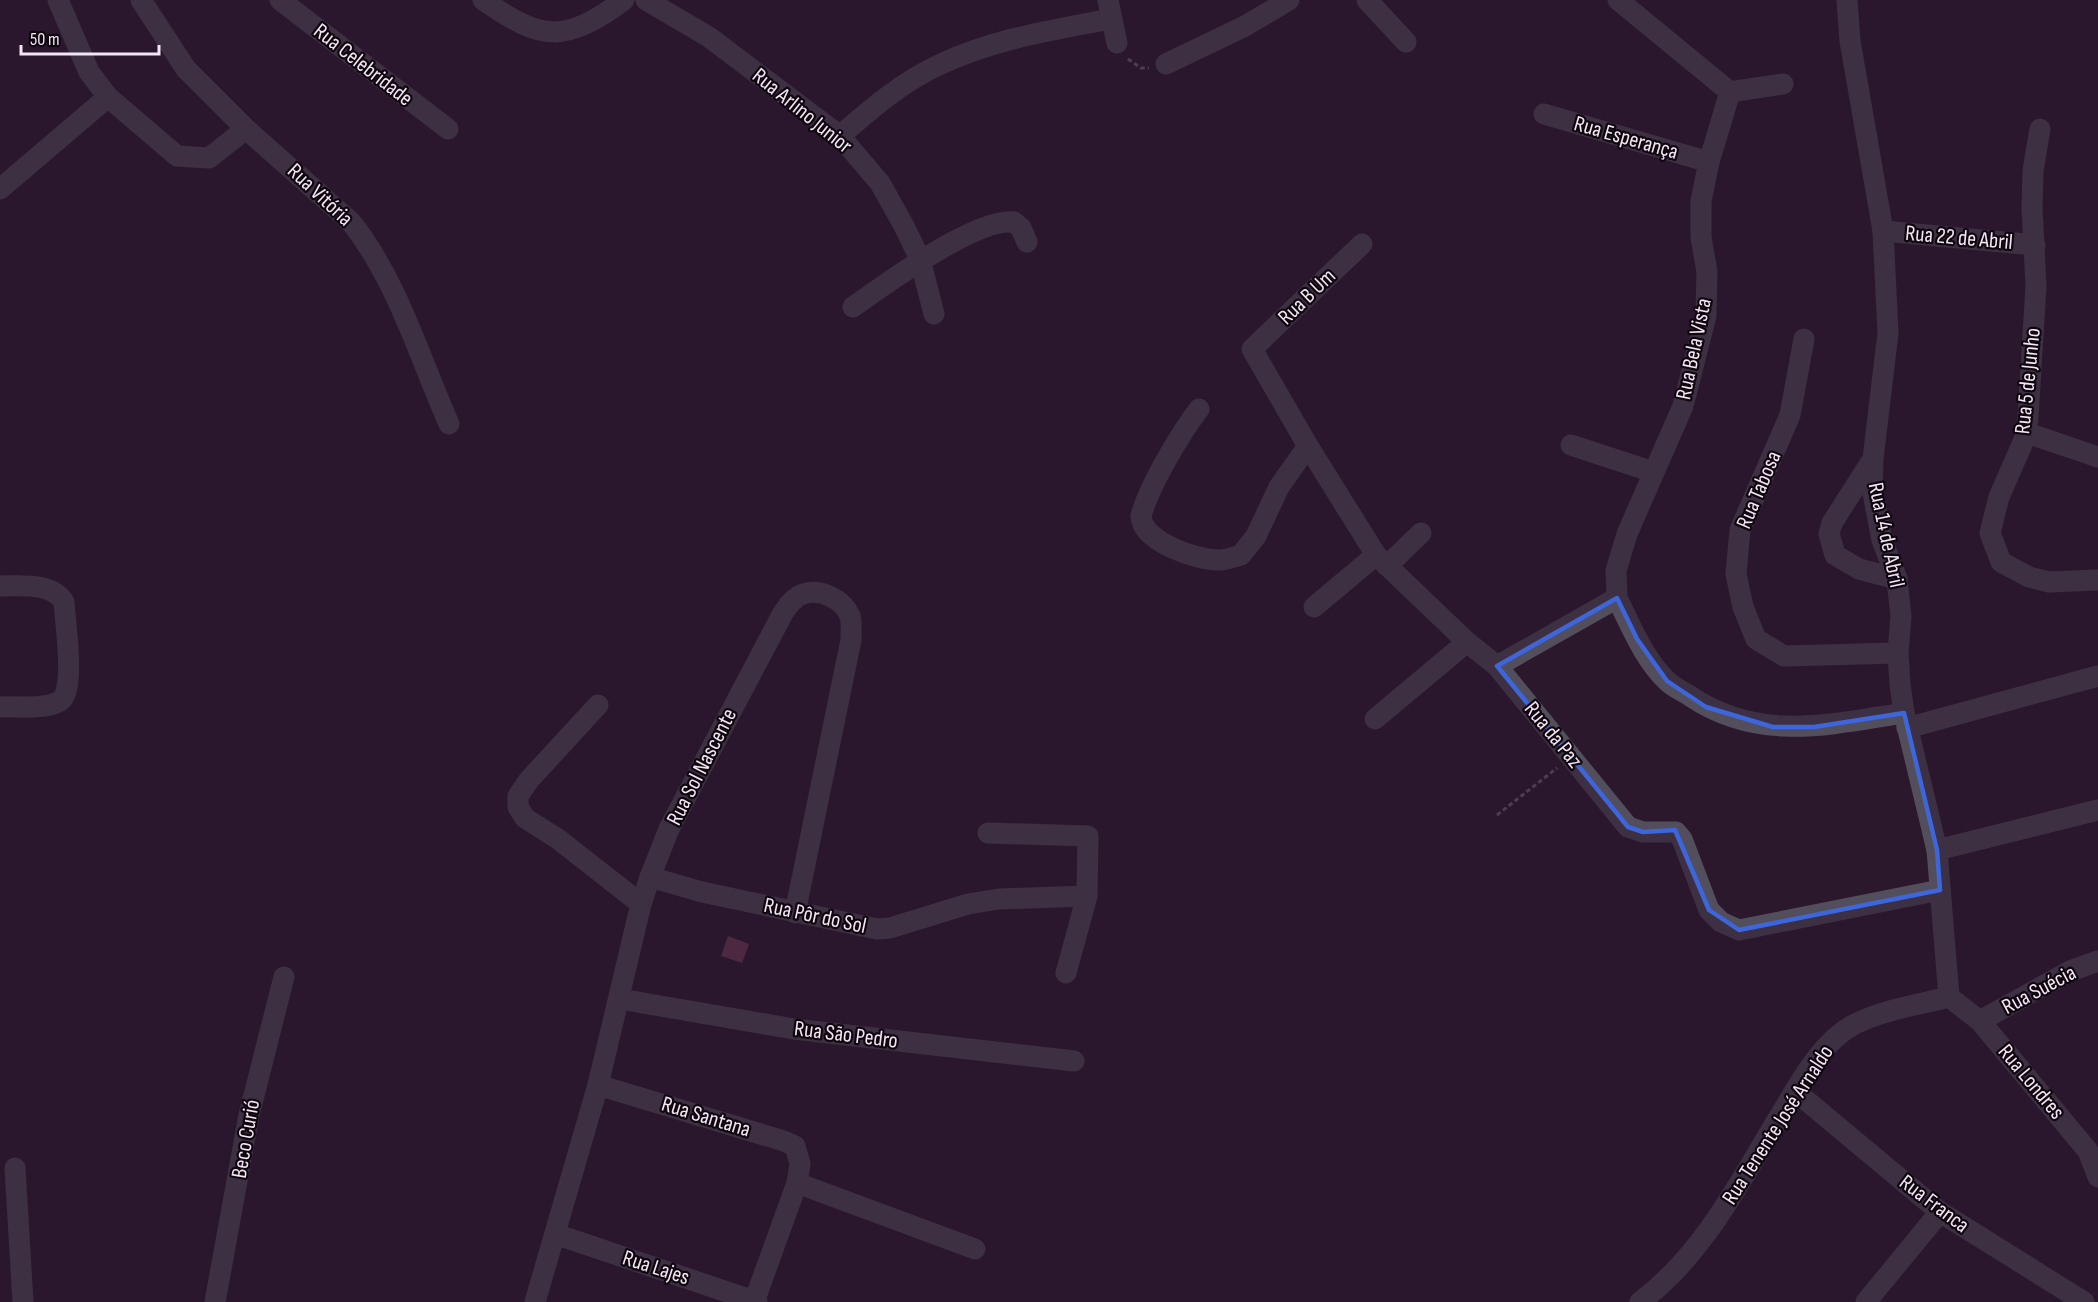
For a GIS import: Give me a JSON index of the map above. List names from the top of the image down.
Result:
{
  "streets": {
    "street": [
      "Rua Celebridade",
      "Rua Arlino Junior",
      "Rua Esperança",
      "Rua Vitória",
      "Rua 22 de Abril",
      "Rua B Um",
      "Rua Bela Vista",
      "Rua 5 de Junho",
      "Rua Tabosa",
      "Rua 14 de Abril",
      "Rua da Paz",
      "Rua Sol Nascente",
      "Rua Pôr do Sol",
      "Rua Suécia",
      "Rua São Pedro",
      "Rua Londres",
      "Rua Santana",
      "Rua Tenente José Arnaldo",
      "Beco Curió",
      "Rua Franca",
      "Rua Lajes"
    ]
  },
  "crossings": [
    ["Rua Esperança", "Rua Bela Vista"],
    ["Rua 22 de Abril", "Rua 5 de Junho"],
    ["Rua 22 de Abril", "Rua 14 de Abril"],
    ["Rua B Um", "Rua da Paz"],
    ["Rua Bela Vista", "Rua 14 de Abril"],
    ["Rua Tabosa", "Rua 14 de Abril"],
    ["Rua 14 de Abril", "Rua da Paz"],
    ["Rua 14 de Abril", "Rua Londres"],
    ["Rua 14 de Abril", "Rua Tenente José Arnaldo"],
    ["Rua Sol Nascente", "Rua Pôr do Sol"],
    ["Rua Sol Nascente", "Rua São Pedro"],
    ["Rua Sol Nascente", "Rua Santana"],
    ["Rua Sol Nascente", "Rua Lajes"],
    ["Rua Suécia", "Rua Londres"],
    ["Rua Londres", "Rua Tenente José Arnaldo"],
    ["Rua Tenente José Arnaldo", "Rua Franca"]
  ],
  "scale_bar": "50 m"
}
